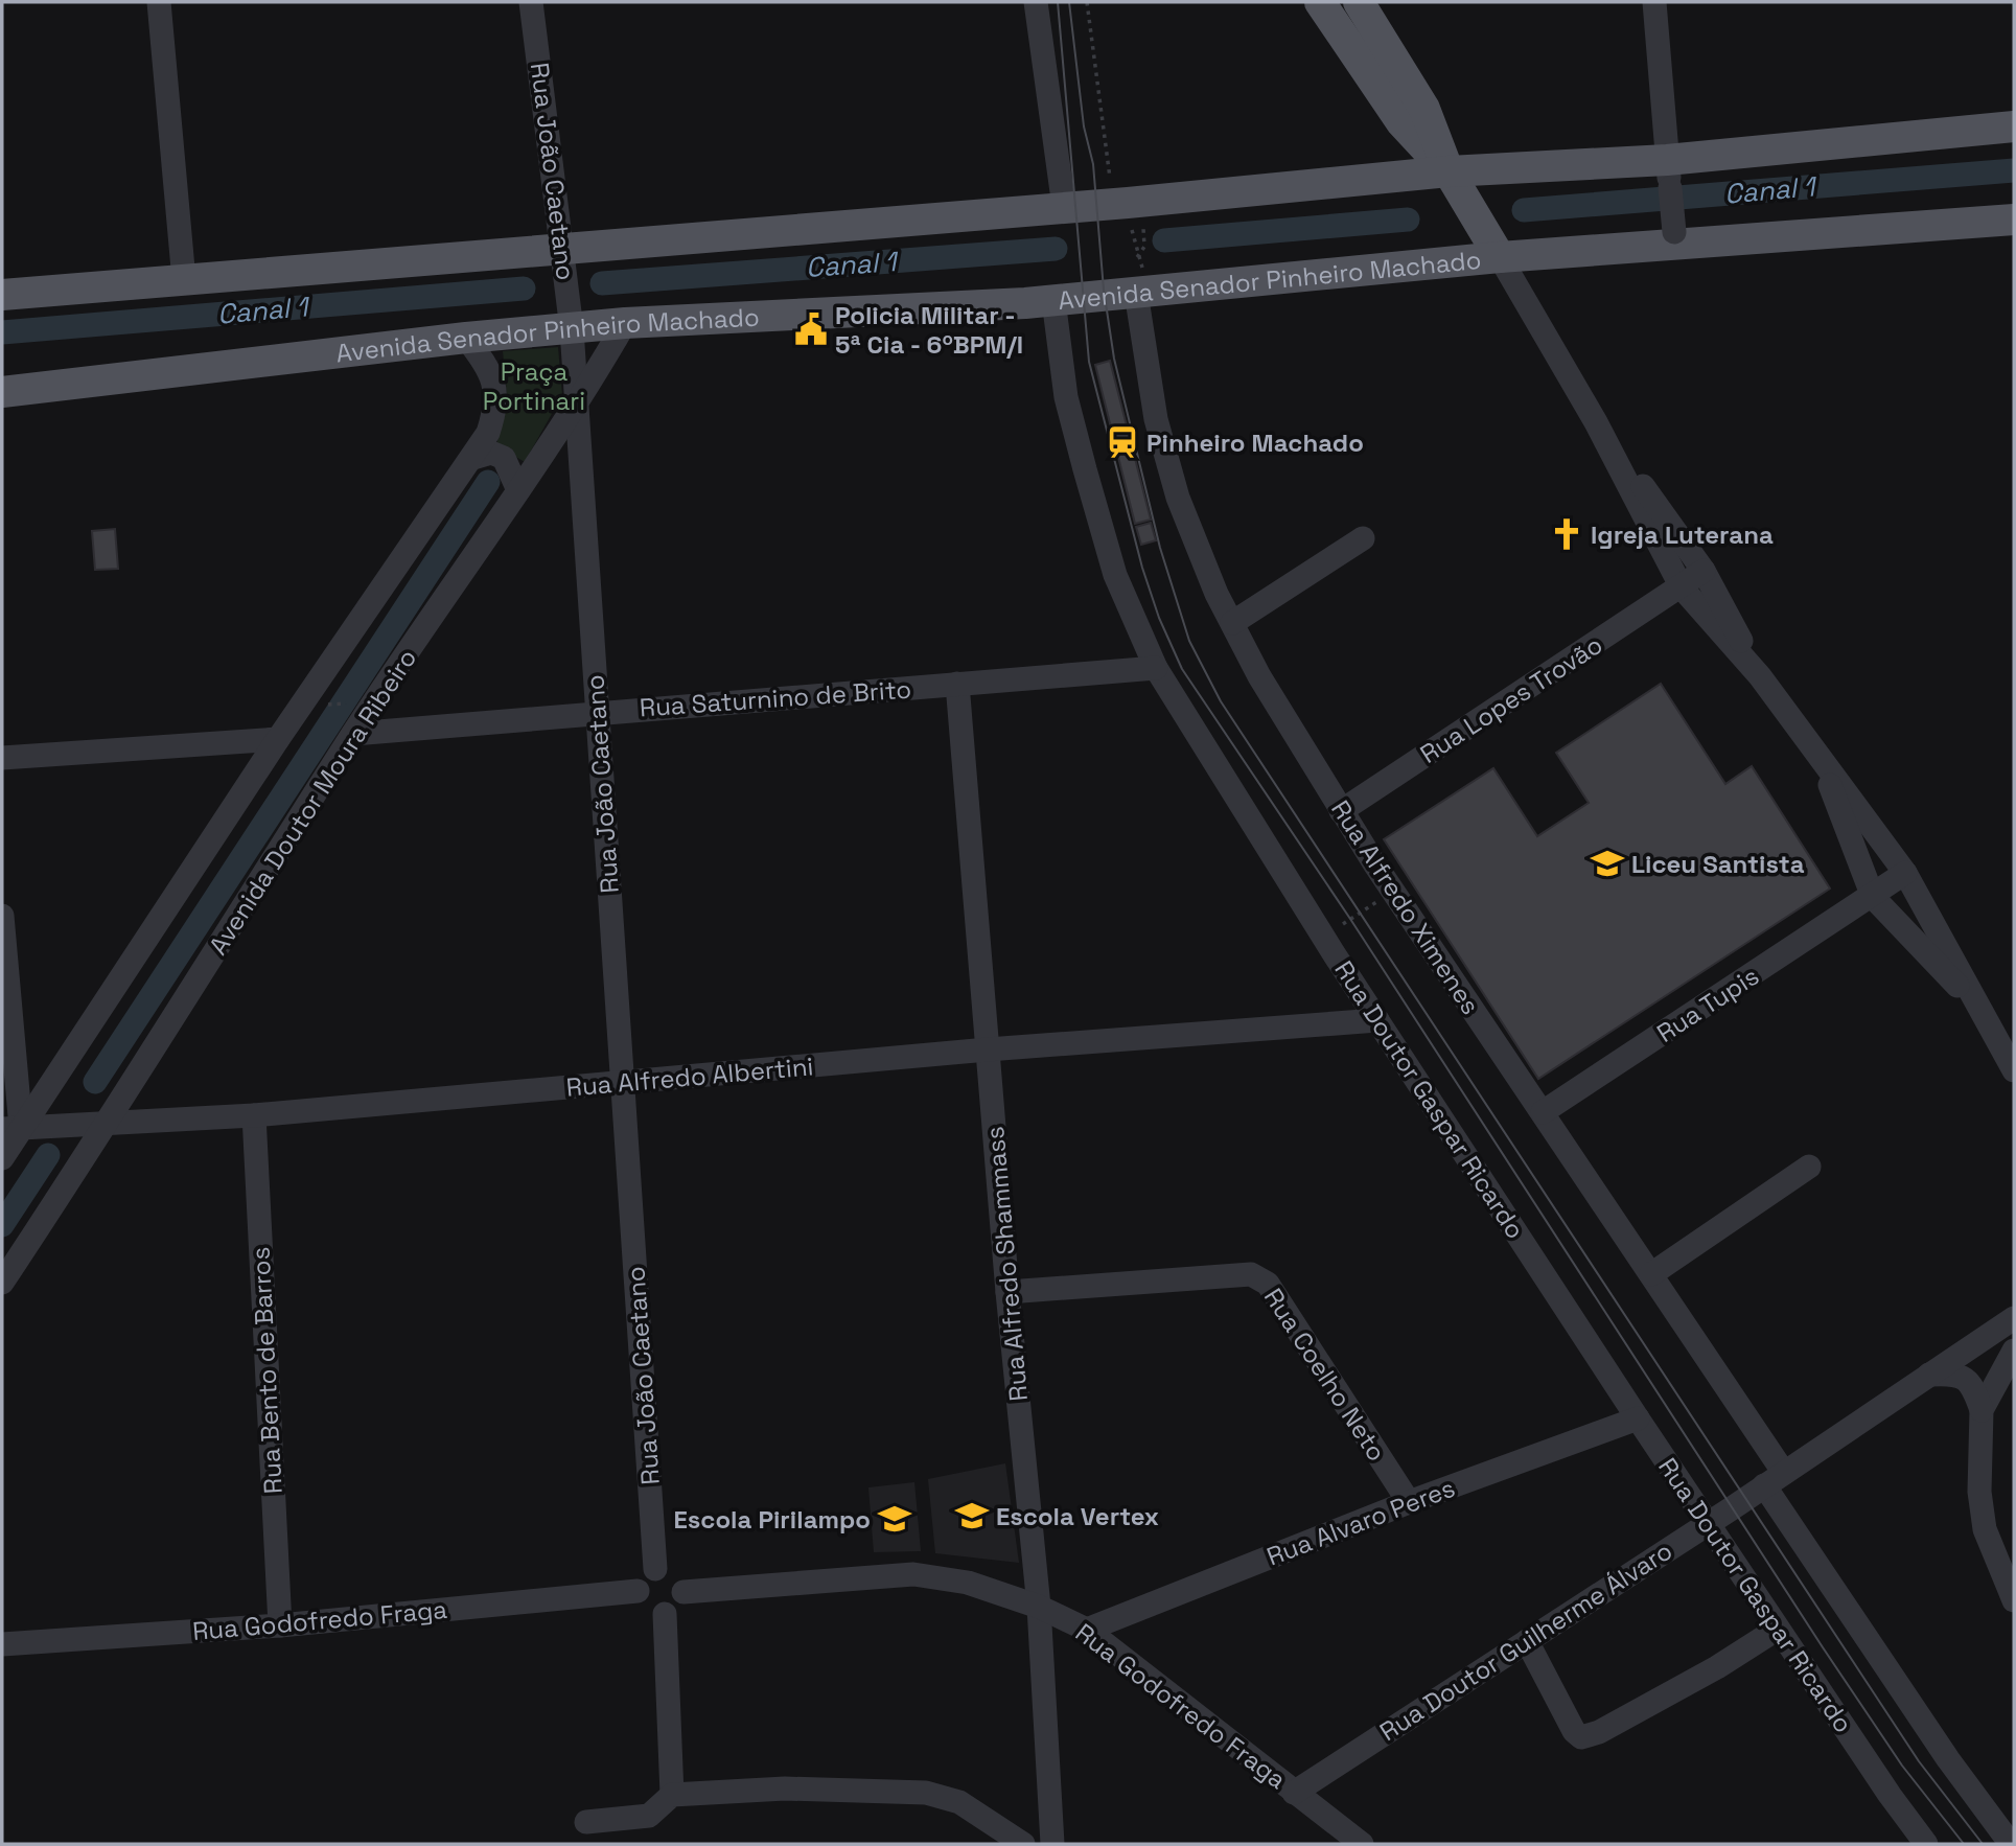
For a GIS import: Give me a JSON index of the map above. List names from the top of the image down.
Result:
{
  "streets": {
    "main road": ["Avenida Senador Pinheiro Machado"],
    "street": [
      "Rua João Caetano",
      "Rua Saturnino de Brito",
      "Rua Lopes Trovão",
      "Avenida Doutor Moura Ribeiro",
      "Rua Alfredo Ximenes",
      "Rua Tupis",
      "Rua Alfredo Albertini",
      "Rua Doutor Gaspar Ricardo",
      "Rua Alfredo Shammass",
      "Rua Bento de Barros",
      "Rua Coelho Neto",
      "Rua Alvaro Peres",
      "Rua Godofredo Fraga",
      "Rua Doutor Guilherme Álvaro"
    ]
  },
  "crossings": [
    ["Rua João Caetano", "Avenida Senador Pinheiro Machado"],
    ["Rua João Caetano", "Rua Saturnino de Brito"],
    ["Rua João Caetano", "Avenida Doutor Moura Ribeiro"],
    ["Rua João Caetano", "Rua Alfredo Albertini"],
    ["Rua João Caetano", "Rua Godofredo Fraga"],
    ["Avenida Senador Pinheiro Machado", "Avenida Doutor Moura Ribeiro"],
    ["Avenida Senador Pinheiro Machado", "Rua Alfredo Ximenes"],
    ["Avenida Senador Pinheiro Machado", "Rua Doutor Gaspar Ricardo"],
    ["Rua Saturnino de Brito", "Avenida Doutor Moura Ribeiro"],
    ["Rua Saturnino de Brito", "Rua Doutor Gaspar Ricardo"],
    ["Rua Saturnino de Brito", "Rua Alfredo Shammass"],
    ["Rua Lopes Trovão", "Rua Alfredo Ximenes"],
    ["Avenida Doutor Moura Ribeiro", "Rua Alfredo Albertini"],
    ["Rua Alfredo Ximenes", "Rua Tupis"],
    ["Rua Alfredo Ximenes", "Rua Doutor Guilherme Álvaro"],
    ["Rua Alfredo Albertini", "Rua Doutor Gaspar Ricardo"],
    ["Rua Alfredo Albertini", "Rua Alfredo Shammass"],
    ["Rua Alfredo Albertini", "Rua Bento de Barros"],
    ["Rua Doutor Gaspar Ricardo", "Rua Alvaro Peres"],
    ["Rua Doutor Gaspar Ricardo", "Rua Doutor Guilherme Álvaro"],
    ["Rua Alfredo Shammass", "Rua Coelho Neto"],
    ["Rua Alfredo Shammass", "Rua Godofredo Fraga"],
    ["Rua Bento de Barros", "Rua Godofredo Fraga"],
    ["Rua Coelho Neto", "Rua Alvaro Peres"],
    ["Rua Alvaro Peres", "Rua Godofredo Fraga"],
    ["Rua Godofredo Fraga", "Rua Doutor Guilherme Álvaro"]
  ],
  "water": ["Canal 1"],
  "parks": ["Praça Portinari"],
  "places": {
    "public building": ["Policia Militar - 5ª Cia - 6ºBPM/I"],
    "station": ["Pinheiro Machado"],
    "church": ["Igreja Luterana"],
    "school or university": ["Liceu Santista", "Escola Vertex", "Escola Pirilampo"]
  }
}
